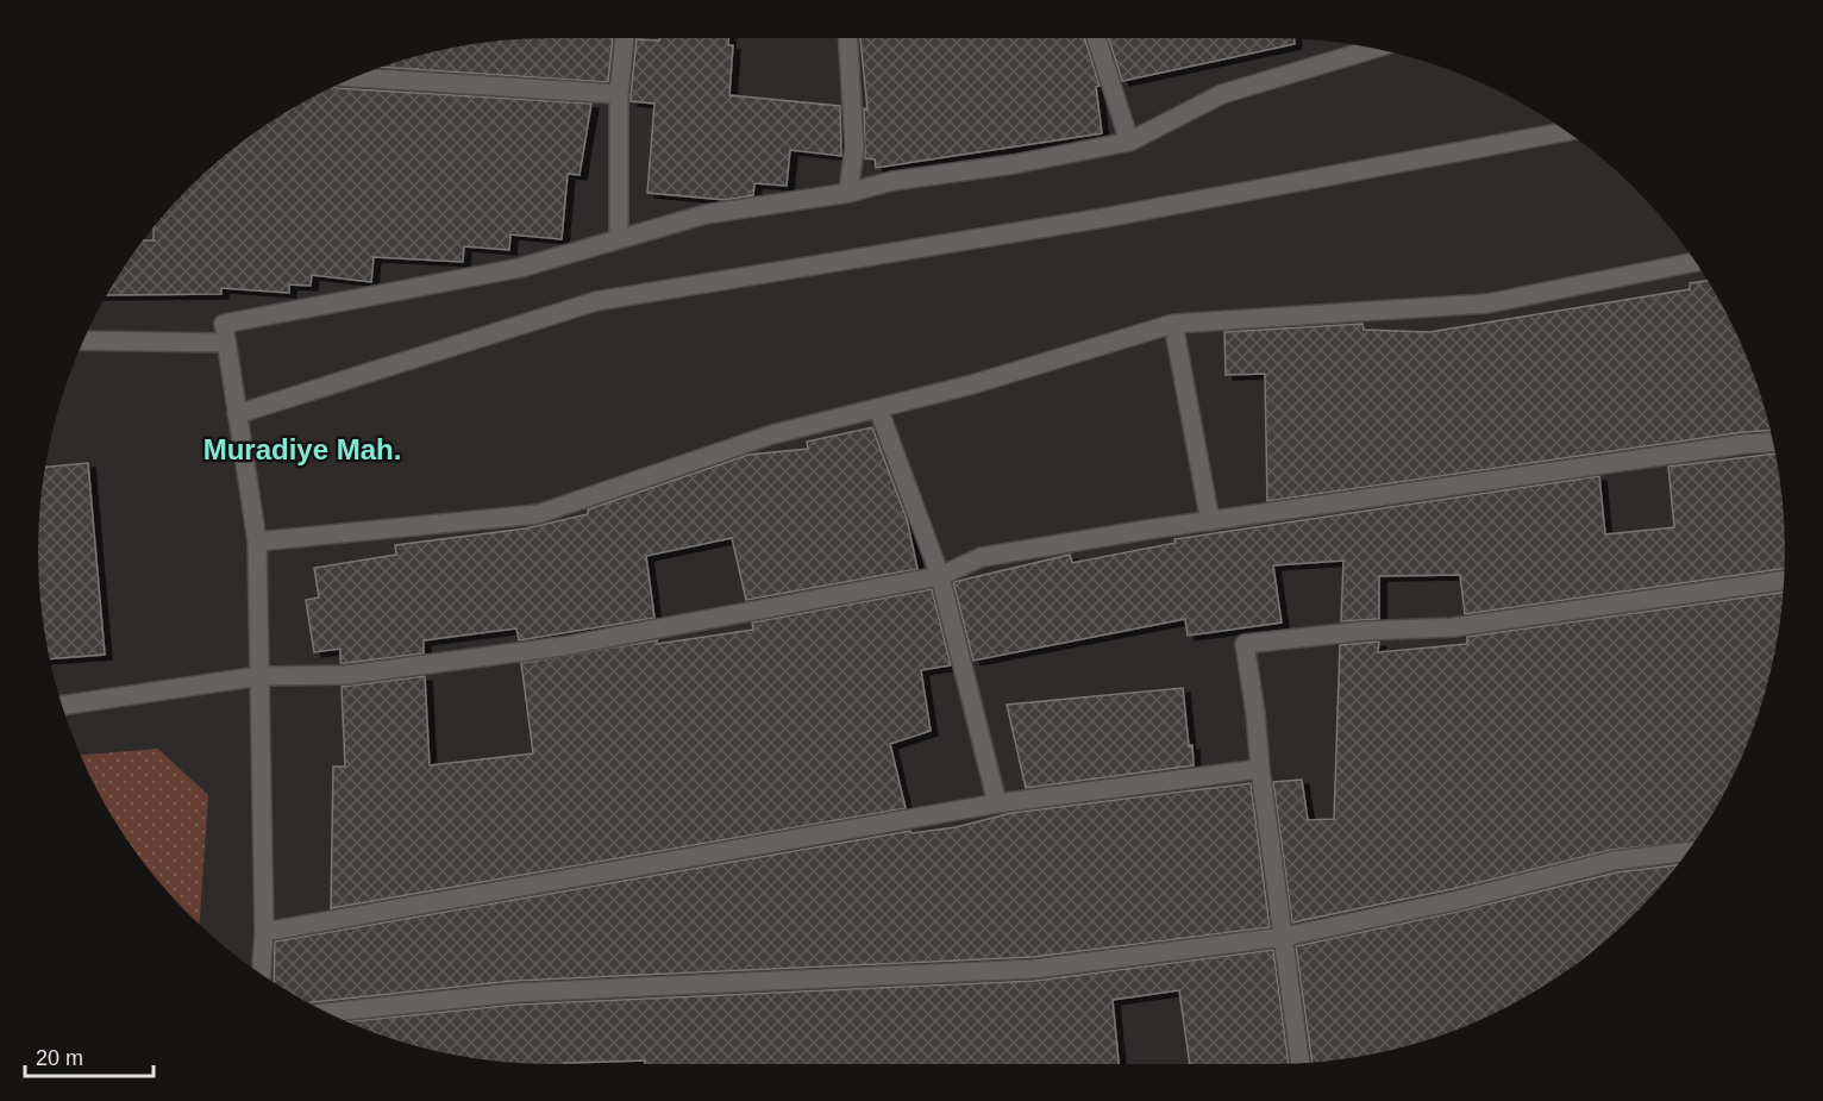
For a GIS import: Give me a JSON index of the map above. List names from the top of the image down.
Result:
{
  "districts": ["Muradiye Mah."],
  "scale_bar": "20 m"
}
